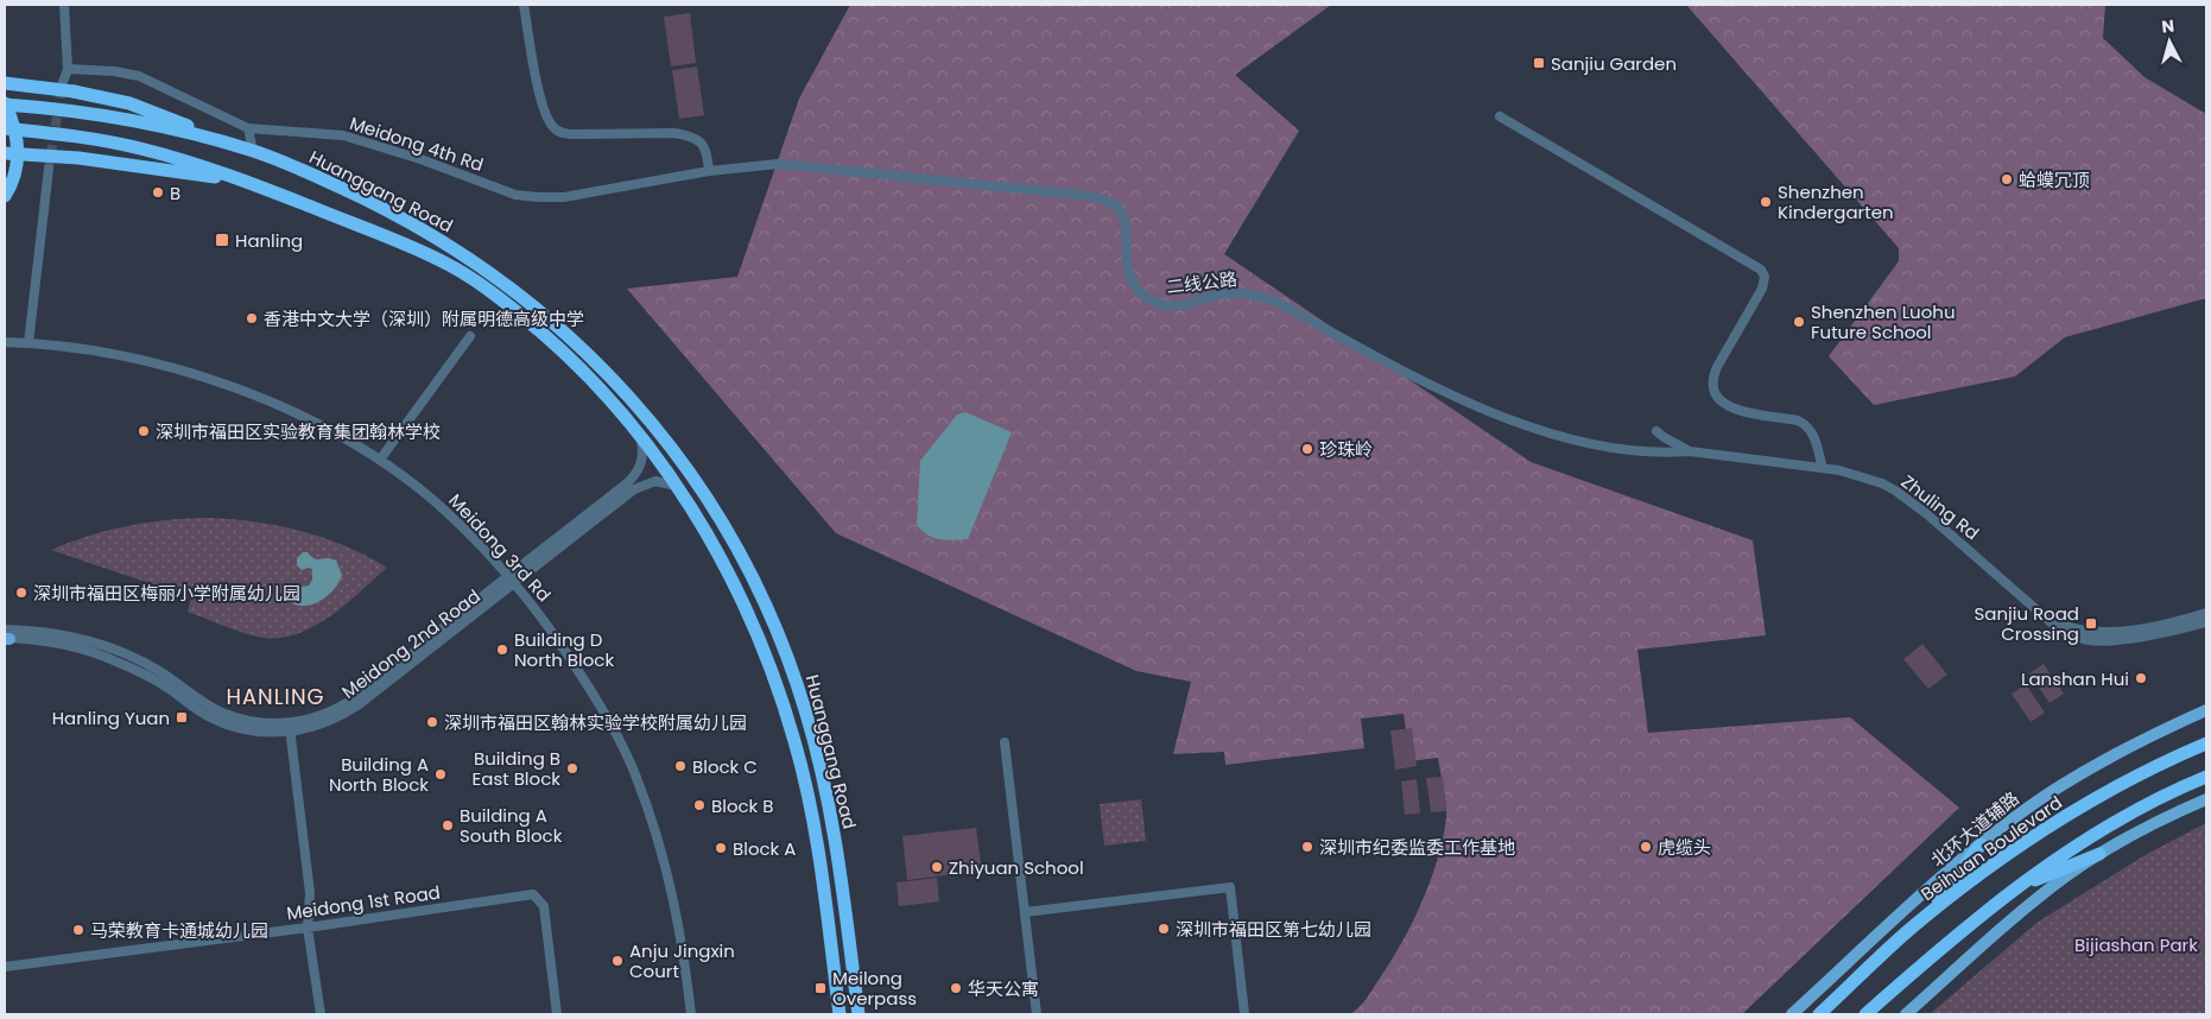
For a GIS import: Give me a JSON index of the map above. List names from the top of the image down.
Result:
{
  "streets": {
    "highway": ["Huanggang Road", "Beihuan Boulevard"],
    "main road": ["北环大道辅路"],
    "street": [
      "Meidong 4th Rd",
      "二线公路",
      "Zhuling Rd",
      "Meidong 3rd Rd",
      "Meidong 2nd Road",
      "Meidong 1st Road"
    ]
  },
  "crossings": [
    ["Meidong 4th Rd", "二线公路"],
    ["Huanggang Road", "Meidong 2nd Road"],
    ["二线公路", "Zhuling Rd"],
    ["Meidong 3rd Rd", "Meidong 2nd Road"]
  ],
  "districts": ["HANLING"],
  "parks": ["Bijiashan Park"],
  "places": {
    "transit": [
      "Sanjiu Garden",
      "Hanling",
      "Sanjiu Road Crossing",
      "Hanling Yuan",
      "Meilong Overpass"
    ],
    "other": [
      "蛤蟆冗顶",
      "B",
      "Shenzhen Kindergarten",
      "香港中文大学（深圳）附属明德高级中学",
      "Shenzhen Luohu Future School",
      "深圳市福田区实验教育集团翰林学校",
      "珍珠岭",
      "深圳市福田区梅丽小学附属幼儿园",
      "Building D North Block",
      "Lanshan Hui",
      "深圳市福田区翰林实验学校附属幼儿园",
      "Block C",
      "Building B East Block",
      "Building A North Block",
      "Block B",
      "Building A South Block",
      "深圳市纪委监委工作基地",
      "虎缆头",
      "Block A",
      "Zhiyuan School",
      "深圳市福田区第七幼儿园",
      "马荣教育卡通城幼儿园",
      "Anju Jingxin Court",
      "华天公寓"
    ]
  },
  "north": "top"
}
